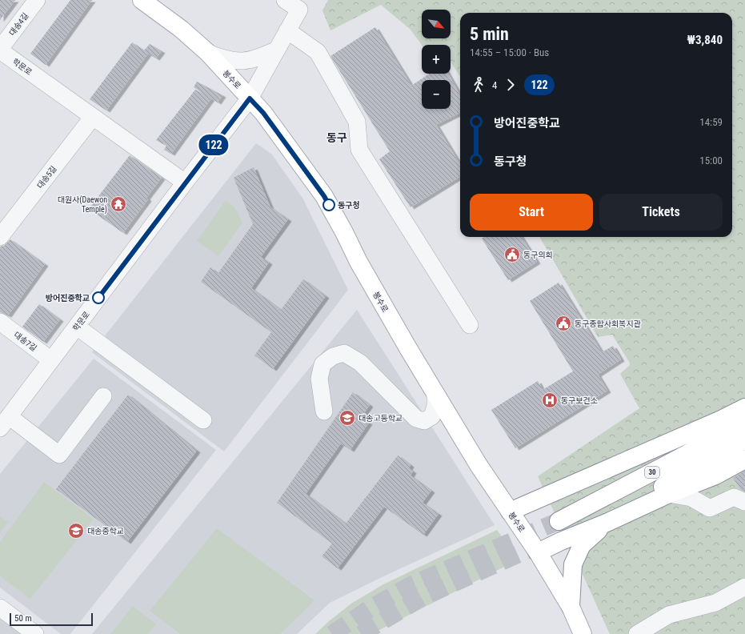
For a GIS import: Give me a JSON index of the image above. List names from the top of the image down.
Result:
{
  "streets": {
    "main road": ["봉수로", "30"],
    "street": [
      "대송4길",
      "학문로",
      "대송5길",
      "대송7길"
    ]
  },
  "crossings": [
    ["대송4길", "학문로"],
    ["학문로", "봉수로"],
    ["학문로", "대송5길"],
    ["학문로", "대송7길"]
  ],
  "districts": ["동구"],
  "places": {
    "temple": ["대원사(Daewon Temple)"],
    "other": ["동구청", "방어진중학교"],
    "public building": ["동구의회", "동구종합사회복지관"],
    "hospital": ["동구보건소"],
    "school or university": ["대송고등학교", "대송중학교"]
  },
  "lines": ["bus line 122"],
  "scale_bar": "50 m",
  "north": "bottom right",
  "page": {
    "on_map": "122",
    "map_buttons": ["+", "−"],
    "heading": ["5 min", "14:55 – 15:00 · Bus", "₩3,840"],
    "legs": ["4", "122"],
    "list": [
      {
        "name": "방어진중학교",
        "value": "14:59"
      },
      {
        "name": "동구청",
        "value": "15:00"
      }
    ],
    "buttons": ["Start", "Tickets"],
    "scale": "50 m"
  }
}
